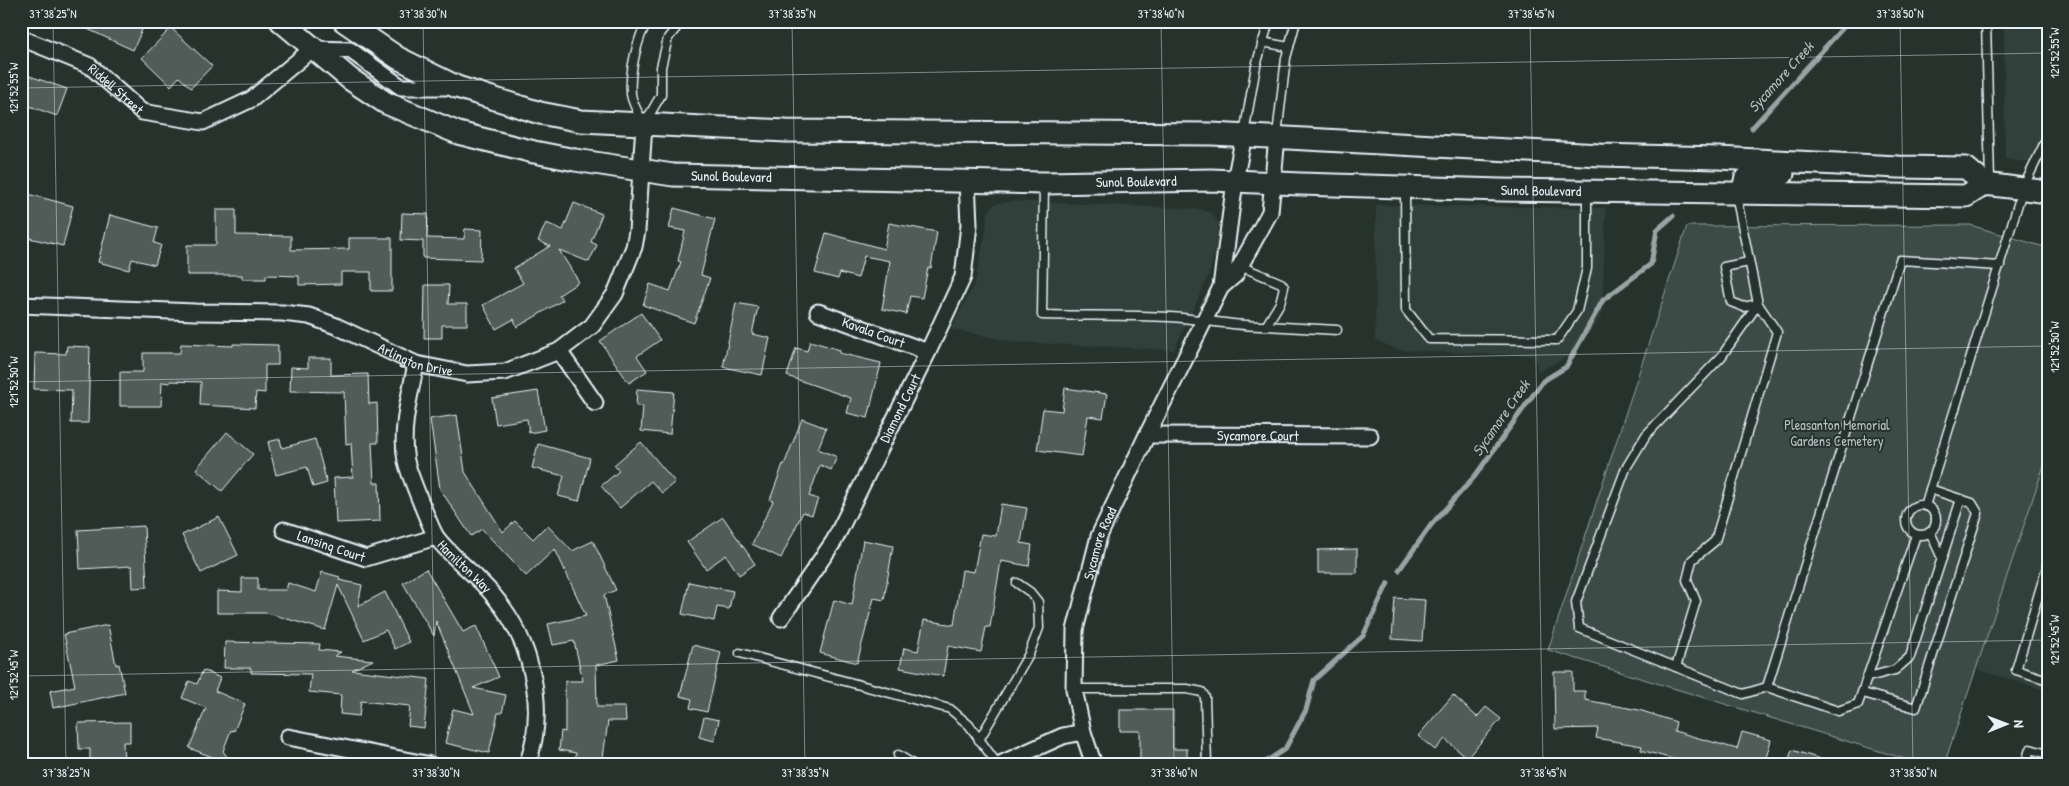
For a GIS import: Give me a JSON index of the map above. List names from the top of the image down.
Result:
{
  "streets": {
    "main road": ["Sunol Boulevard"],
    "street": [
      "Riddell Street",
      "Kavala Court",
      "Arlington Drive",
      "Diamond Court",
      "Sycamore Court",
      "Sycamore Road",
      "Lansing Court",
      "Hamilton Way"
    ]
  },
  "crossings": [
    ["Riddell Street", "Sunol Boulevard"],
    ["Sunol Boulevard", "Arlington Drive"],
    ["Sunol Boulevard", "Diamond Court"],
    ["Sunol Boulevard", "Sycamore Road"],
    ["Kavala Court", "Diamond Court"],
    ["Arlington Drive", "Hamilton Way"],
    ["Sycamore Court", "Sycamore Road"],
    ["Lansing Court", "Hamilton Way"]
  ],
  "water": ["Sycamore Creek"],
  "parks": ["Pleasanton Memorial Gardens Cemetery"],
  "north": "right",
  "coordinates": [
    "37°38'25\"N",
    "37°38'30\"N",
    "37°38'35\"N",
    "37°38'40\"N",
    "37°38'45\"N",
    "37°38'50\"N",
    "121°52'55\"W",
    "121°52'50\"W",
    "121°52'45\"W"
  ]
}
